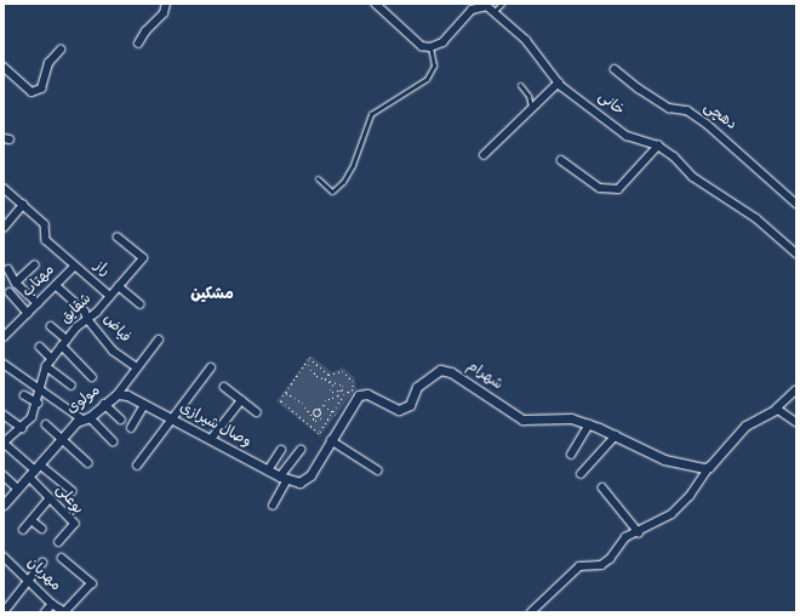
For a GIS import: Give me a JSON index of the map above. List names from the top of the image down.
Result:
{
  "streets": {
    "street": [
      "خانی",
      "دهچی",
      "راز",
      "مهتاب",
      "شقایق",
      "فیاض",
      "شهرام",
      "مولوی",
      "وصال شیرازی",
      "بوعلی",
      "مهربان"
    ]
  },
  "crossings": [
    ["راز", "مهتاب"],
    ["راز", "شقایق"],
    ["مهتاب", "فیاض"],
    ["شقایق", "فیاض"],
    ["فیاض", "مولوی"],
    ["شهرام", "وصال شیرازی"],
    ["مولوی", "وصال شیرازی"],
    ["مولوی", "بوعلی"]
  ],
  "districts": ["مشکین"]
}
